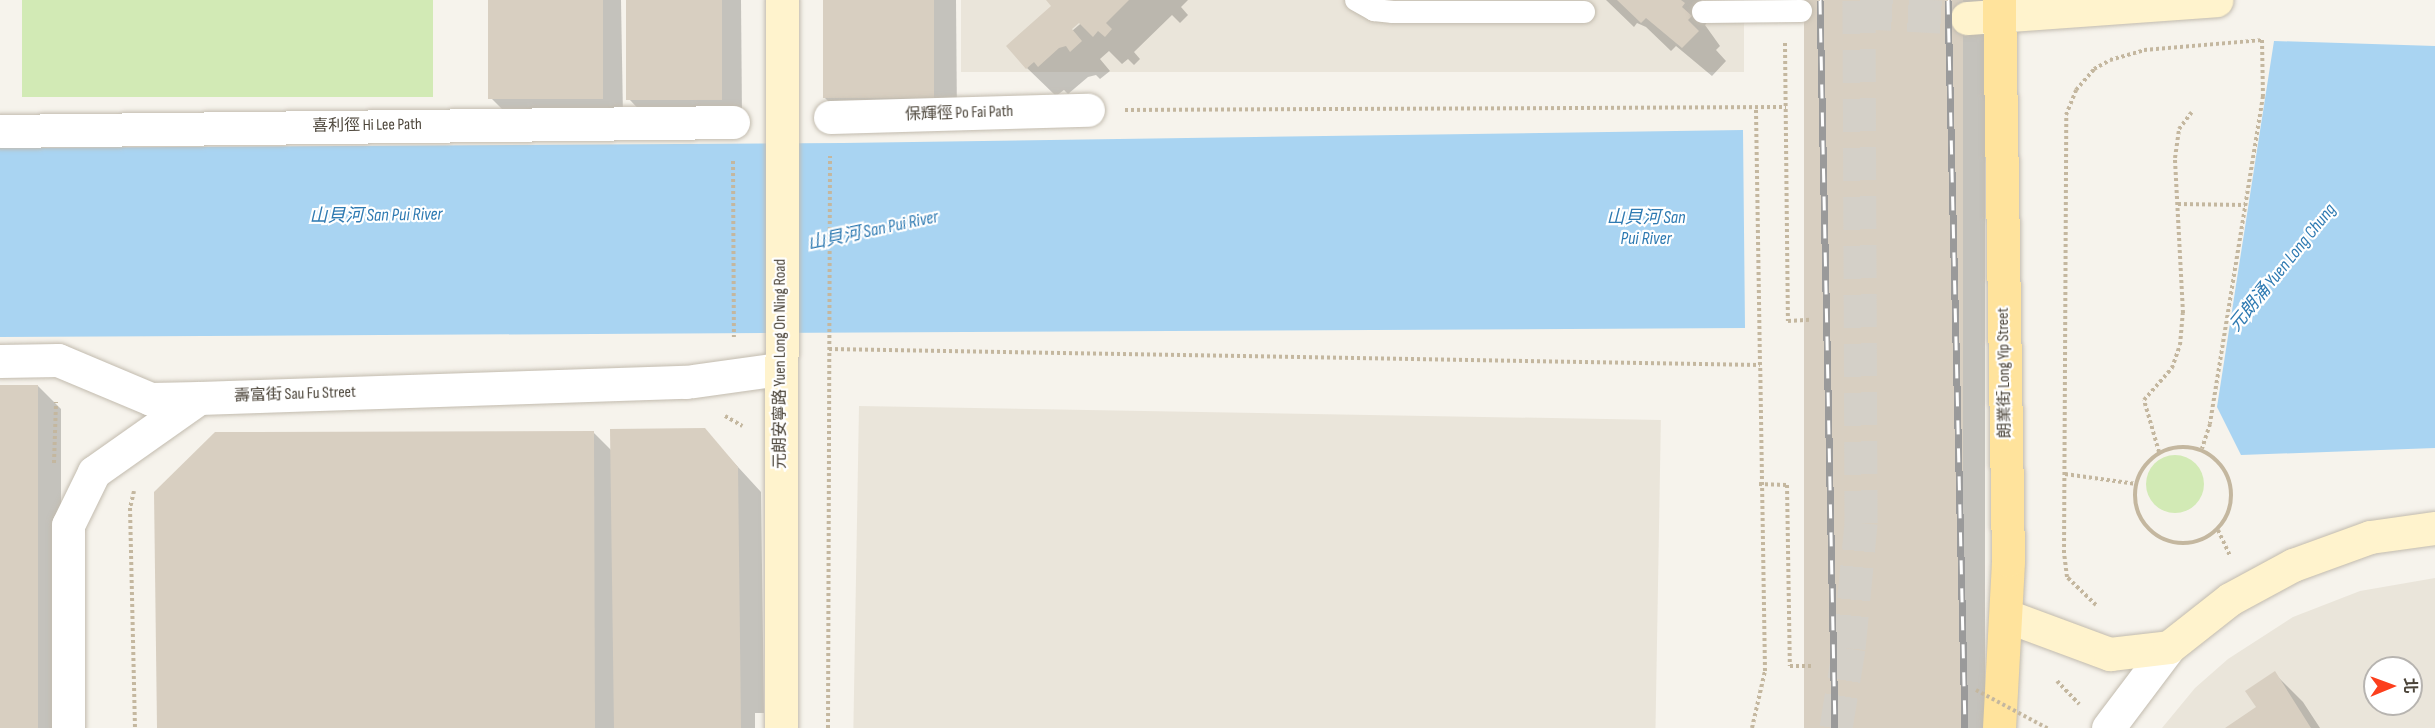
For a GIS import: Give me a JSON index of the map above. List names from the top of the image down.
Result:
{
  "streets": {
    "main road": ["朗業街 Long Yip Street"],
    "street": [
      "保輝徑 Po Fai Path",
      "喜利徑 Hi Lee Path",
      "元朗安寧路 Yuen Long On Ning Road",
      "壽富街 Sau Fu Street"
    ]
  },
  "crossings": [
    ["元朗安寧路 Yuen Long On Ning Road", "壽富街 Sau Fu Street"]
  ],
  "water": ["山貝河 San Pui River", "元朗涌 Yuen Long Chung"],
  "north": "right"
}
